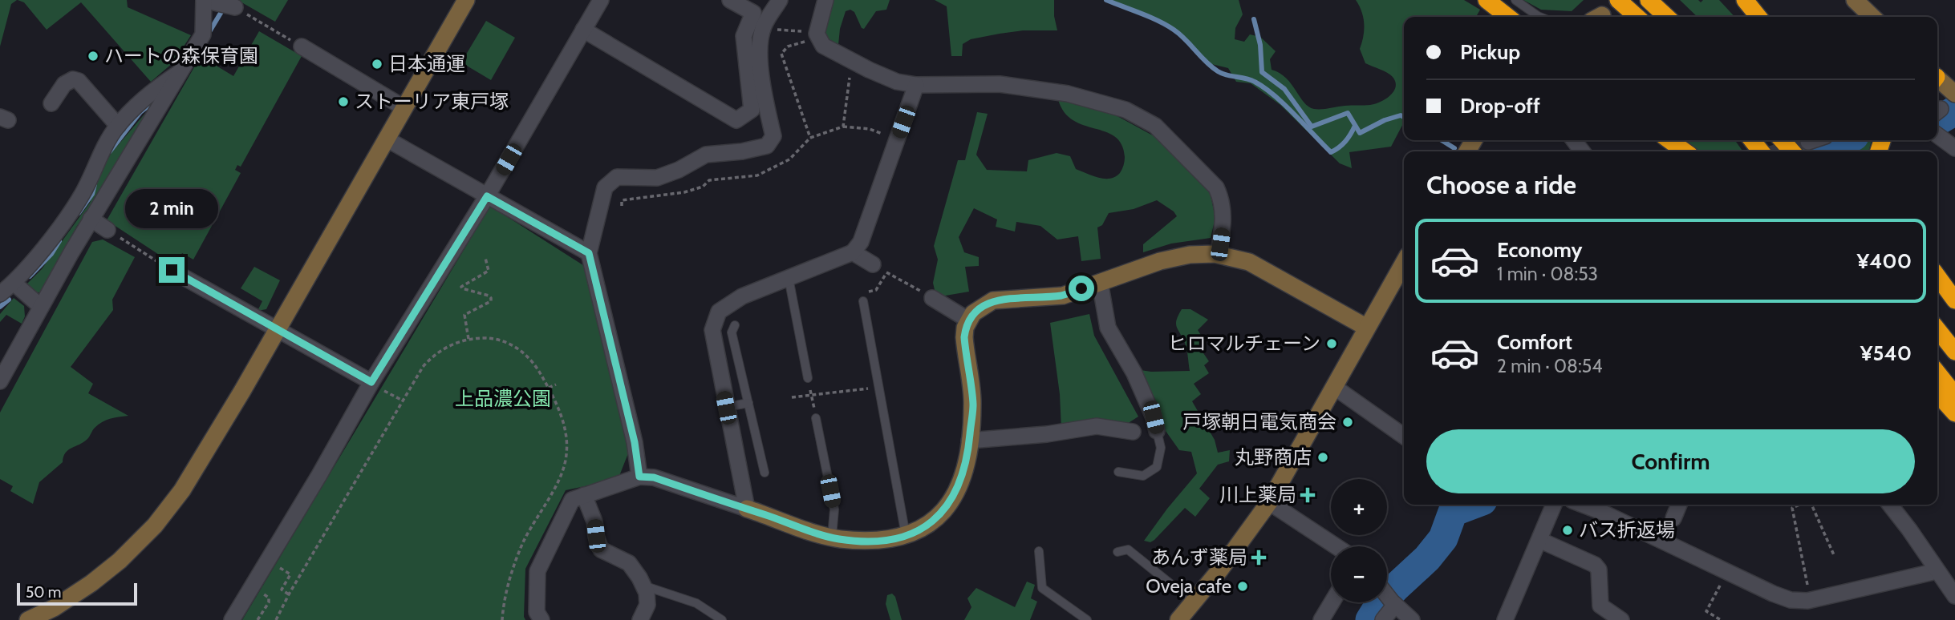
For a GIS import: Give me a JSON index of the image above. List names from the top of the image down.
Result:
{
  "parks": ["上品濃公園"],
  "places": {
    "other": [
      "ハートの森保育園",
      "日本通運",
      "ストーリア東戸塚",
      "ヒロマルチェーン",
      "戸塚朝日電気商会",
      "丸野商店",
      "バス折返場",
      "Oveja cafe"
    ],
    "health": ["川上薬局", "あんず薬局"]
  },
  "scale_bar": "50 m",
  "page": {
    "banner": ["Pickup", "Drop-off"],
    "heading": "Choose a ride",
    "bubble": "2 min",
    "list": [
      {
        "name": "Economy",
        "note": "1 min · 08:53",
        "value": "¥400"
      },
      {
        "name": "Comfort",
        "note": "2 min · 08:54",
        "value": "¥540"
      }
    ],
    "buttons": "Confirm",
    "map_buttons": ["+", "−"],
    "scale": "50 m"
  }
}
